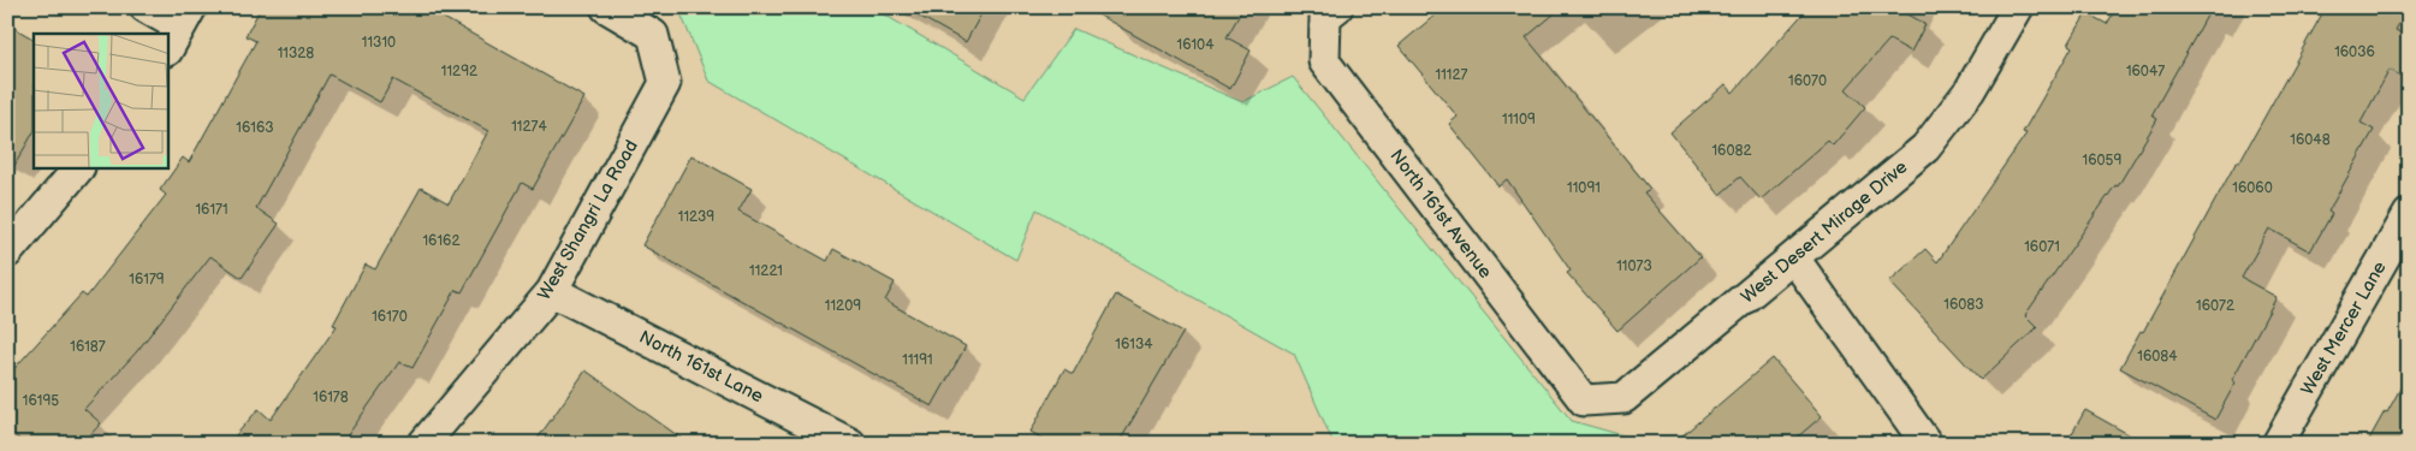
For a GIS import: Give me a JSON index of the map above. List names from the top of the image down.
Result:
{
  "streets": {
    "street": [
      "North 161st Avenue",
      "West Shangri La Road",
      "West Desert Mirage Drive",
      "West Mercer Lane",
      "North 161st Lane"
    ]
  },
  "crossings": [
    ["North 161st Avenue", "West Desert Mirage Drive"],
    ["West Shangri La Road", "North 161st Lane"]
  ],
  "house_numbers": [
    "11310",
    "16104",
    "16036",
    "11328",
    "11292",
    "16047",
    "11127",
    "16070",
    "11109",
    "11274",
    "16163",
    "16048",
    "16082",
    "16059",
    "11091",
    "16060",
    "16171",
    "11239",
    "16162",
    "16071",
    "11073",
    "11221",
    "16179",
    "16083",
    "11209",
    "16072",
    "16170",
    "16134",
    "16187",
    "16084",
    "11191",
    "16178",
    "16195"
  ]
}
